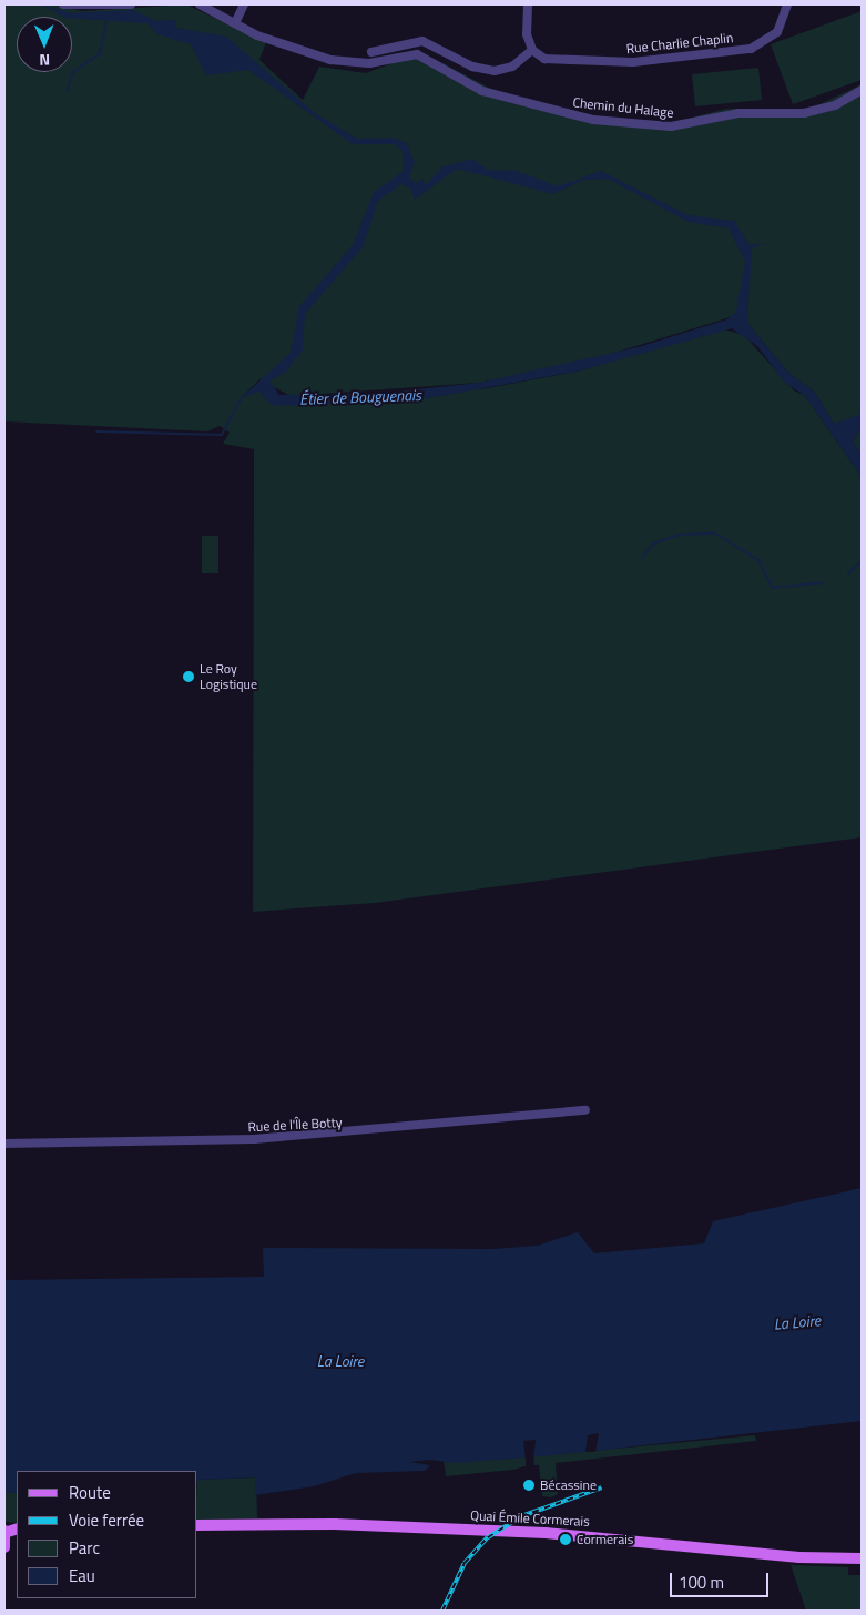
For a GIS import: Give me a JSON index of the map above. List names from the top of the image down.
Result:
{
  "streets": {
    "main road": ["Quai Émile Cormerais"],
    "street": ["Rue Charlie Chaplin", "Chemin du Halage", "Rue de l'Île Botty"]
  },
  "water": ["Étier de Bouguenais", "La Loire"],
  "places": ["Le Roy Logistique", "Bécassine", "Cormerais"],
  "legend": [
    "Route",
    "Voie ferrée",
    "Parc",
    "Eau"
  ],
  "scale_bar": "100 m",
  "north": "bottom"
}
